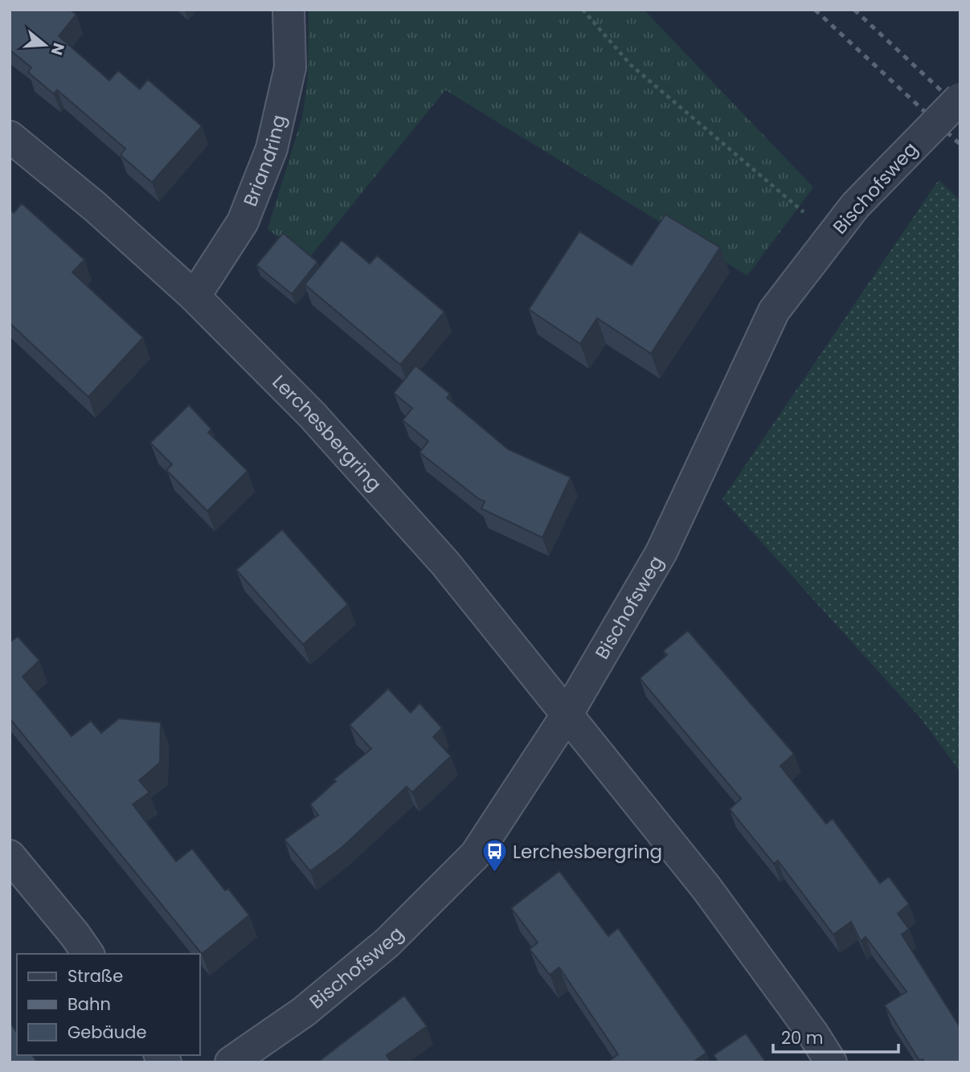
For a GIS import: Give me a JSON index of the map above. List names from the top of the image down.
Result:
{
  "streets": {
    "street": ["Briandring", "Bischofsweg", "Lerchesbergring"]
  },
  "crossings": [
    ["Briandring", "Lerchesbergring"],
    ["Bischofsweg", "Lerchesbergring"]
  ],
  "places": {
    "bus stop": ["Lerchesbergring"]
  },
  "legend": ["Straße", "Bahn", "Gebäude"],
  "scale_bar": "20 m",
  "north": "right"
}
